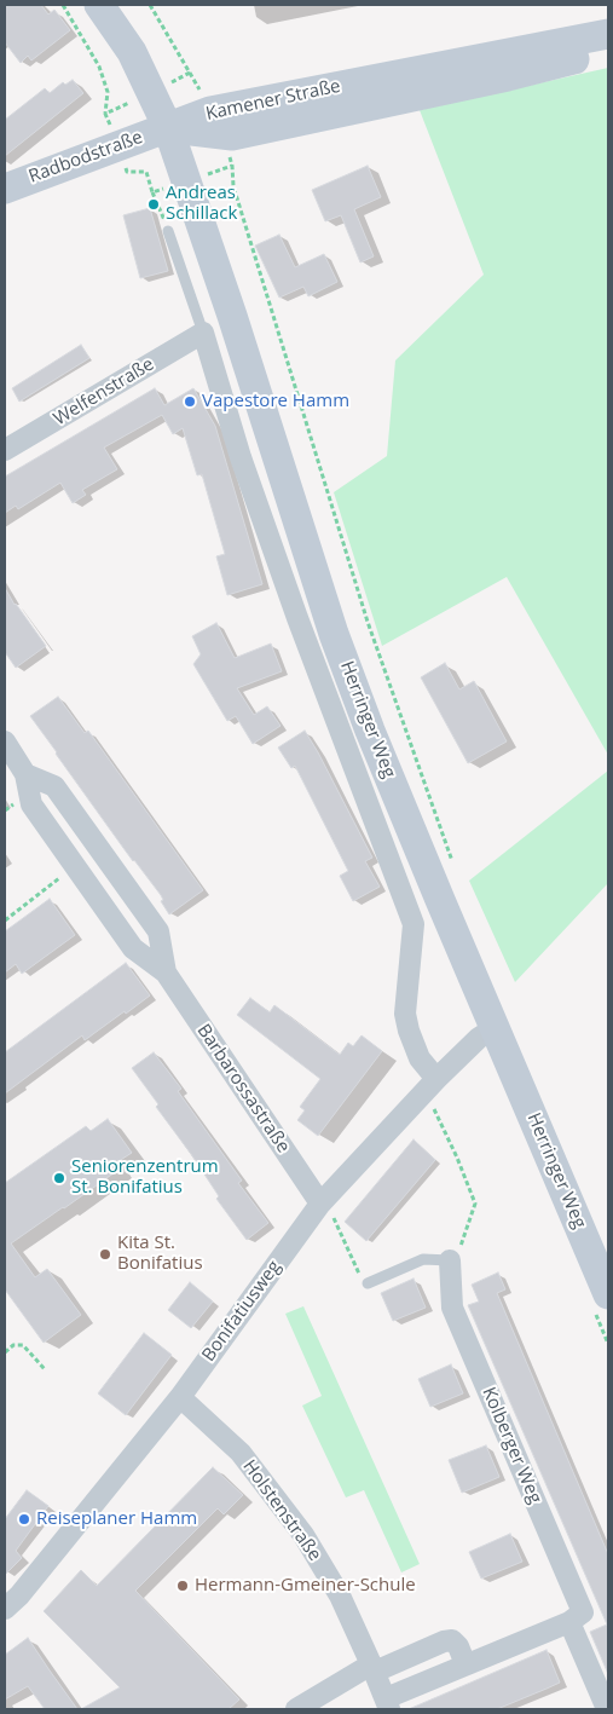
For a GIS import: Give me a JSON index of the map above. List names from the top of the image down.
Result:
{
  "streets": {
    "main road": ["Kamener Straße", "Radbodstraße", "Herringer Weg"],
    "street": [
      "Welfenstraße",
      "Barbarossastraße",
      "Bonifatiusweg",
      "Kolberger Weg",
      "Holstenstraße"
    ]
  },
  "crossings": [
    ["Kamener Straße", "Radbodstraße"],
    ["Kamener Straße", "Herringer Weg"],
    ["Radbodstraße", "Herringer Weg"],
    ["Welfenstraße", "Herringer Weg"],
    ["Herringer Weg", "Bonifatiusweg"],
    ["Barbarossastraße", "Bonifatiusweg"],
    ["Bonifatiusweg", "Holstenstraße"]
  ],
  "places": [
    "Andreas Schillack",
    "Vapestore Hamm",
    "Seniorenzentrum St. Bonifatius",
    "Kita St. Bonifatius",
    "Reiseplaner Hamm",
    "Hermann-Gmeiner-Schule"
  ]
}
